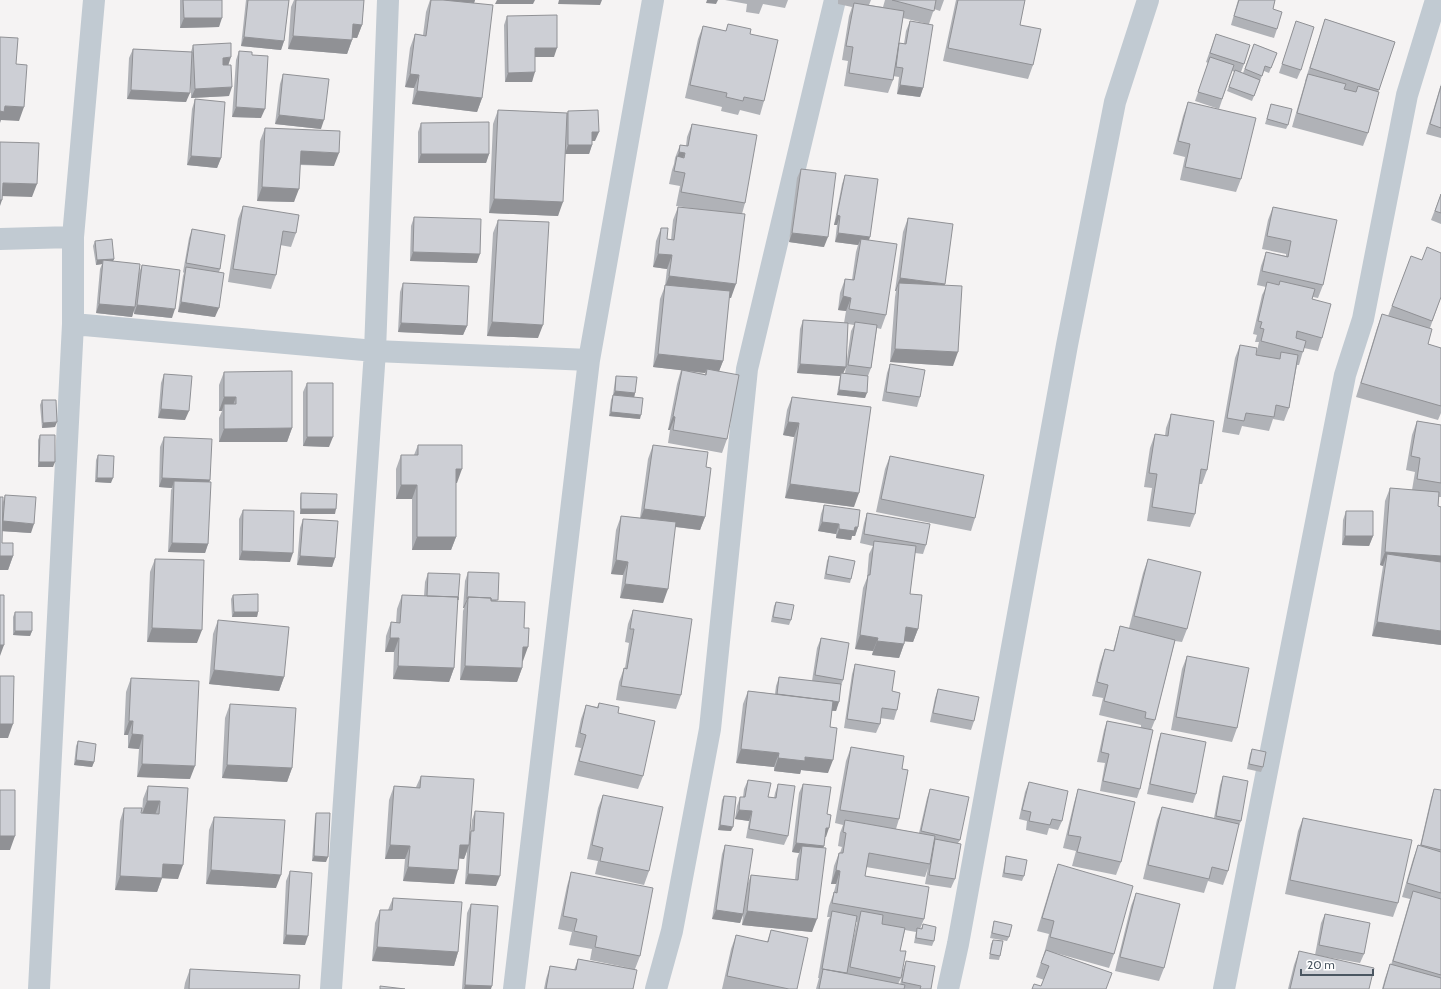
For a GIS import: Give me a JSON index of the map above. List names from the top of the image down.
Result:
{
  "scale_bar": "20 m"
}
